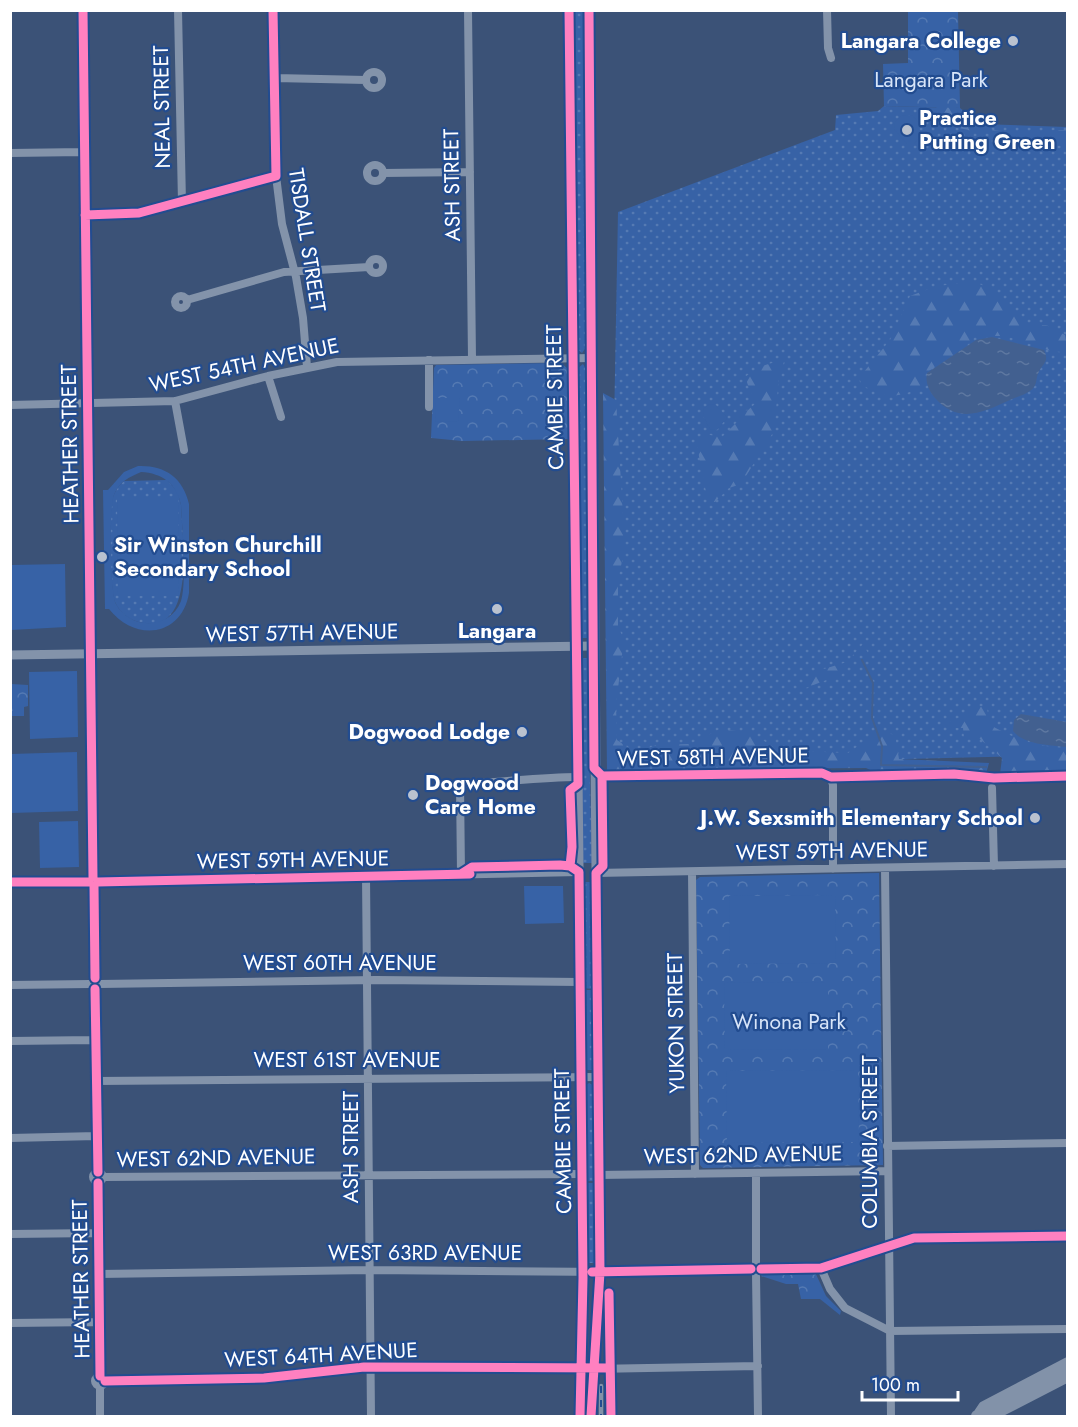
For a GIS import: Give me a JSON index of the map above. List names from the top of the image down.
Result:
{
  "streets": {
    "main road": ["CAMBIE STREET"],
    "street": [
      "NEAL STREET",
      "ASH STREET",
      "TISDALL STREET",
      "WEST 54TH AVENUE",
      "HEATHER STREET",
      "WEST 57TH AVENUE",
      "WEST 58TH AVENUE",
      "WEST 59TH AVENUE",
      "WEST 60TH AVENUE",
      "YUKON STREET",
      "WEST 61ST AVENUE",
      "COLUMBIA STREET",
      "WEST 62ND AVENUE",
      "WEST 63RD AVENUE",
      "WEST 64TH AVENUE"
    ]
  },
  "crossings": [
    ["ASH STREET", "WEST 54TH AVENUE"],
    ["ASH STREET", "WEST 59TH AVENUE"],
    ["ASH STREET", "WEST 60TH AVENUE"],
    ["ASH STREET", "WEST 61ST AVENUE"],
    ["ASH STREET", "WEST 62ND AVENUE"],
    ["ASH STREET", "WEST 63RD AVENUE"],
    ["ASH STREET", "WEST 64TH AVENUE"],
    ["TISDALL STREET", "WEST 54TH AVENUE"],
    ["WEST 54TH AVENUE", "CAMBIE STREET"],
    ["WEST 54TH AVENUE", "HEATHER STREET"],
    ["CAMBIE STREET", "WEST 57TH AVENUE"],
    ["CAMBIE STREET", "WEST 58TH AVENUE"],
    ["CAMBIE STREET", "WEST 59TH AVENUE"],
    ["CAMBIE STREET", "WEST 60TH AVENUE"],
    ["CAMBIE STREET", "WEST 61ST AVENUE"],
    ["CAMBIE STREET", "WEST 62ND AVENUE"],
    ["CAMBIE STREET", "WEST 63RD AVENUE"],
    ["CAMBIE STREET", "WEST 64TH AVENUE"],
    ["HEATHER STREET", "WEST 57TH AVENUE"],
    ["HEATHER STREET", "WEST 59TH AVENUE"],
    ["HEATHER STREET", "WEST 60TH AVENUE"],
    ["HEATHER STREET", "WEST 61ST AVENUE"],
    ["HEATHER STREET", "WEST 62ND AVENUE"],
    ["HEATHER STREET", "WEST 63RD AVENUE"],
    ["HEATHER STREET", "WEST 64TH AVENUE"],
    ["WEST 58TH AVENUE", "WEST 59TH AVENUE"],
    ["WEST 59TH AVENUE", "YUKON STREET"],
    ["WEST 59TH AVENUE", "COLUMBIA STREET"],
    ["YUKON STREET", "WEST 62ND AVENUE"],
    ["COLUMBIA STREET", "WEST 62ND AVENUE"],
    ["COLUMBIA STREET", "WEST 63RD AVENUE"]
  ],
  "parks": ["Langara Park", "Winona Park"],
  "places": [
    "Langara College",
    "Practice Putting Green",
    "Sir Winston Churchill Secondary School",
    "Langara",
    "Dogwood Lodge",
    "Dogwood Care Home",
    "J.W. Sexsmith Elementary School"
  ],
  "scale_bar": "100 m"
}
